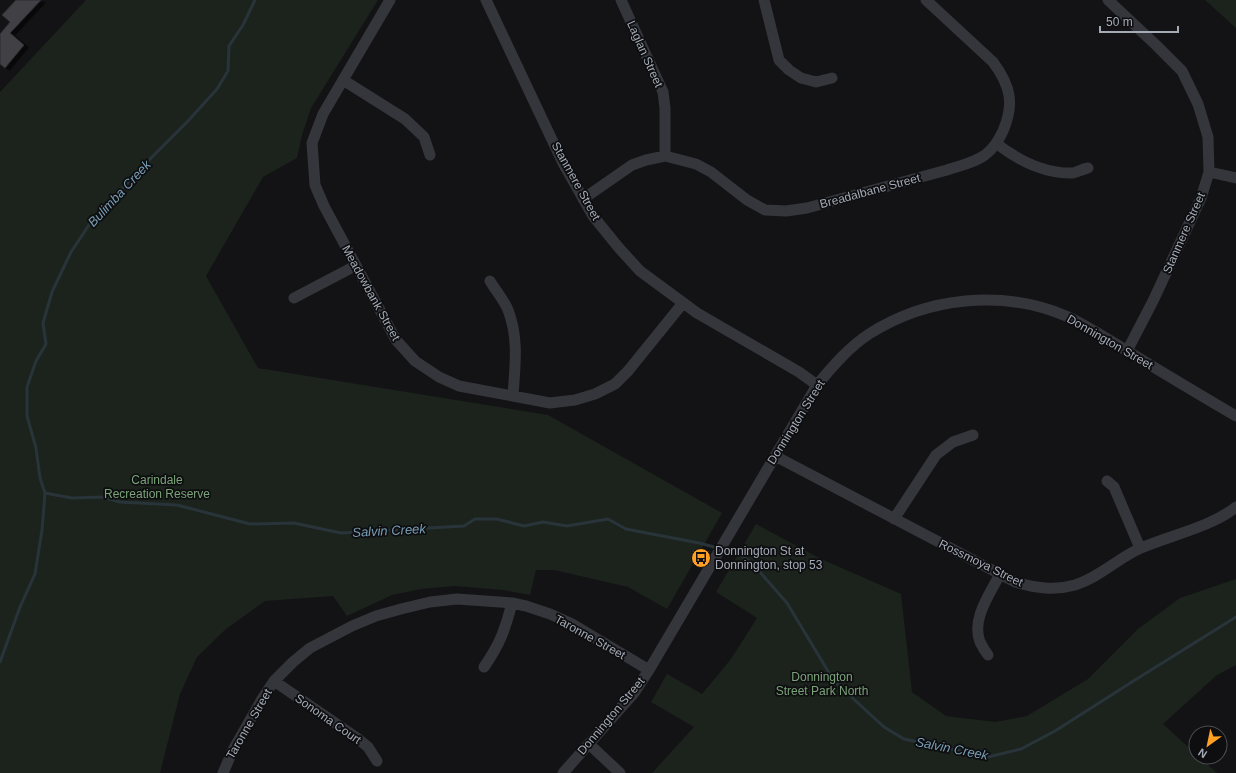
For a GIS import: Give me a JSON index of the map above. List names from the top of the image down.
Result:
{
  "streets": {
    "street": [
      "Laglan Street",
      "Stanmere Street",
      "Breadalbane Street",
      "Meadowbank Street",
      "Donnington Street",
      "Rossmoya Street",
      "Taronne Street",
      "Sonoma Court"
    ]
  },
  "crossings": [
    ["Laglan Street", "Breadalbane Street"],
    ["Stanmere Street", "Breadalbane Street"],
    ["Stanmere Street", "Meadowbank Street"],
    ["Stanmere Street", "Donnington Street"],
    ["Donnington Street", "Rossmoya Street"],
    ["Donnington Street", "Taronne Street"],
    ["Taronne Street", "Sonoma Court"]
  ],
  "water": ["Bulimba Creek", "Salvin Creek"],
  "parks": ["Carindale Recreation Reserve", "Donnington Street Park North"],
  "places": {
    "bus stop": ["Donnington St at Donnington, stop 53"]
  },
  "scale_bar": "50 m",
  "north": "bottom left"
}
